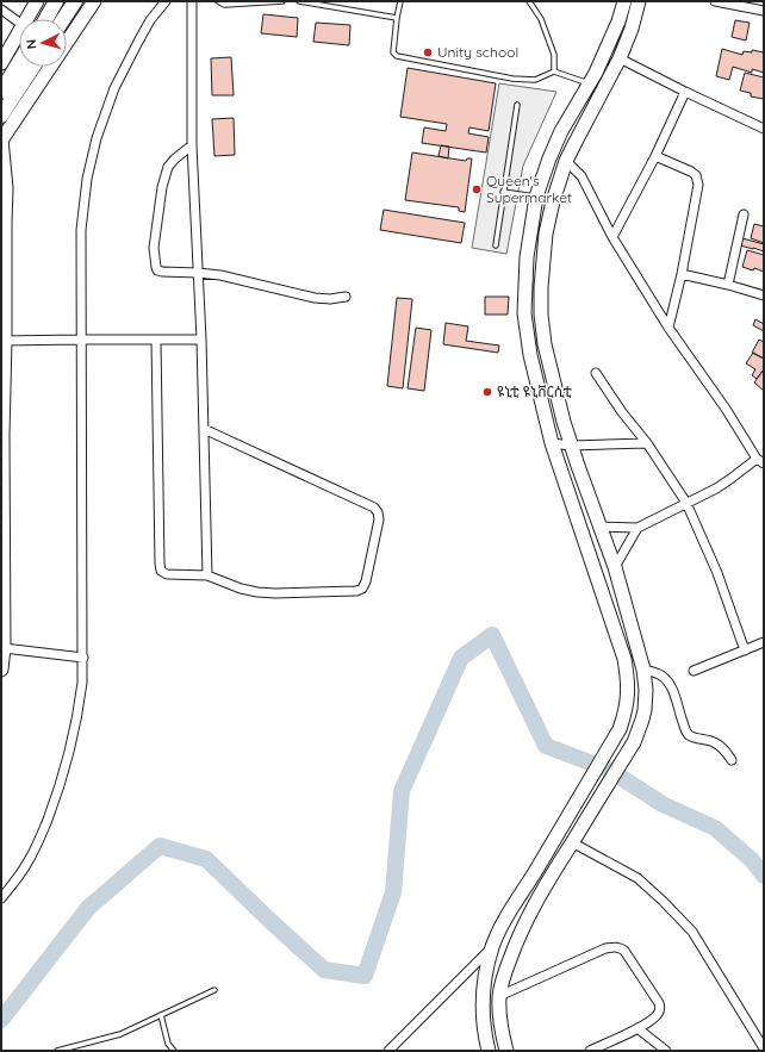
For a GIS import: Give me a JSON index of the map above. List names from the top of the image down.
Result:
{
  "places": ["Unity school", "Queen's Supermarket", "ዩኒቲ ዩኒቨርሲቲ"],
  "north": "left"
}
